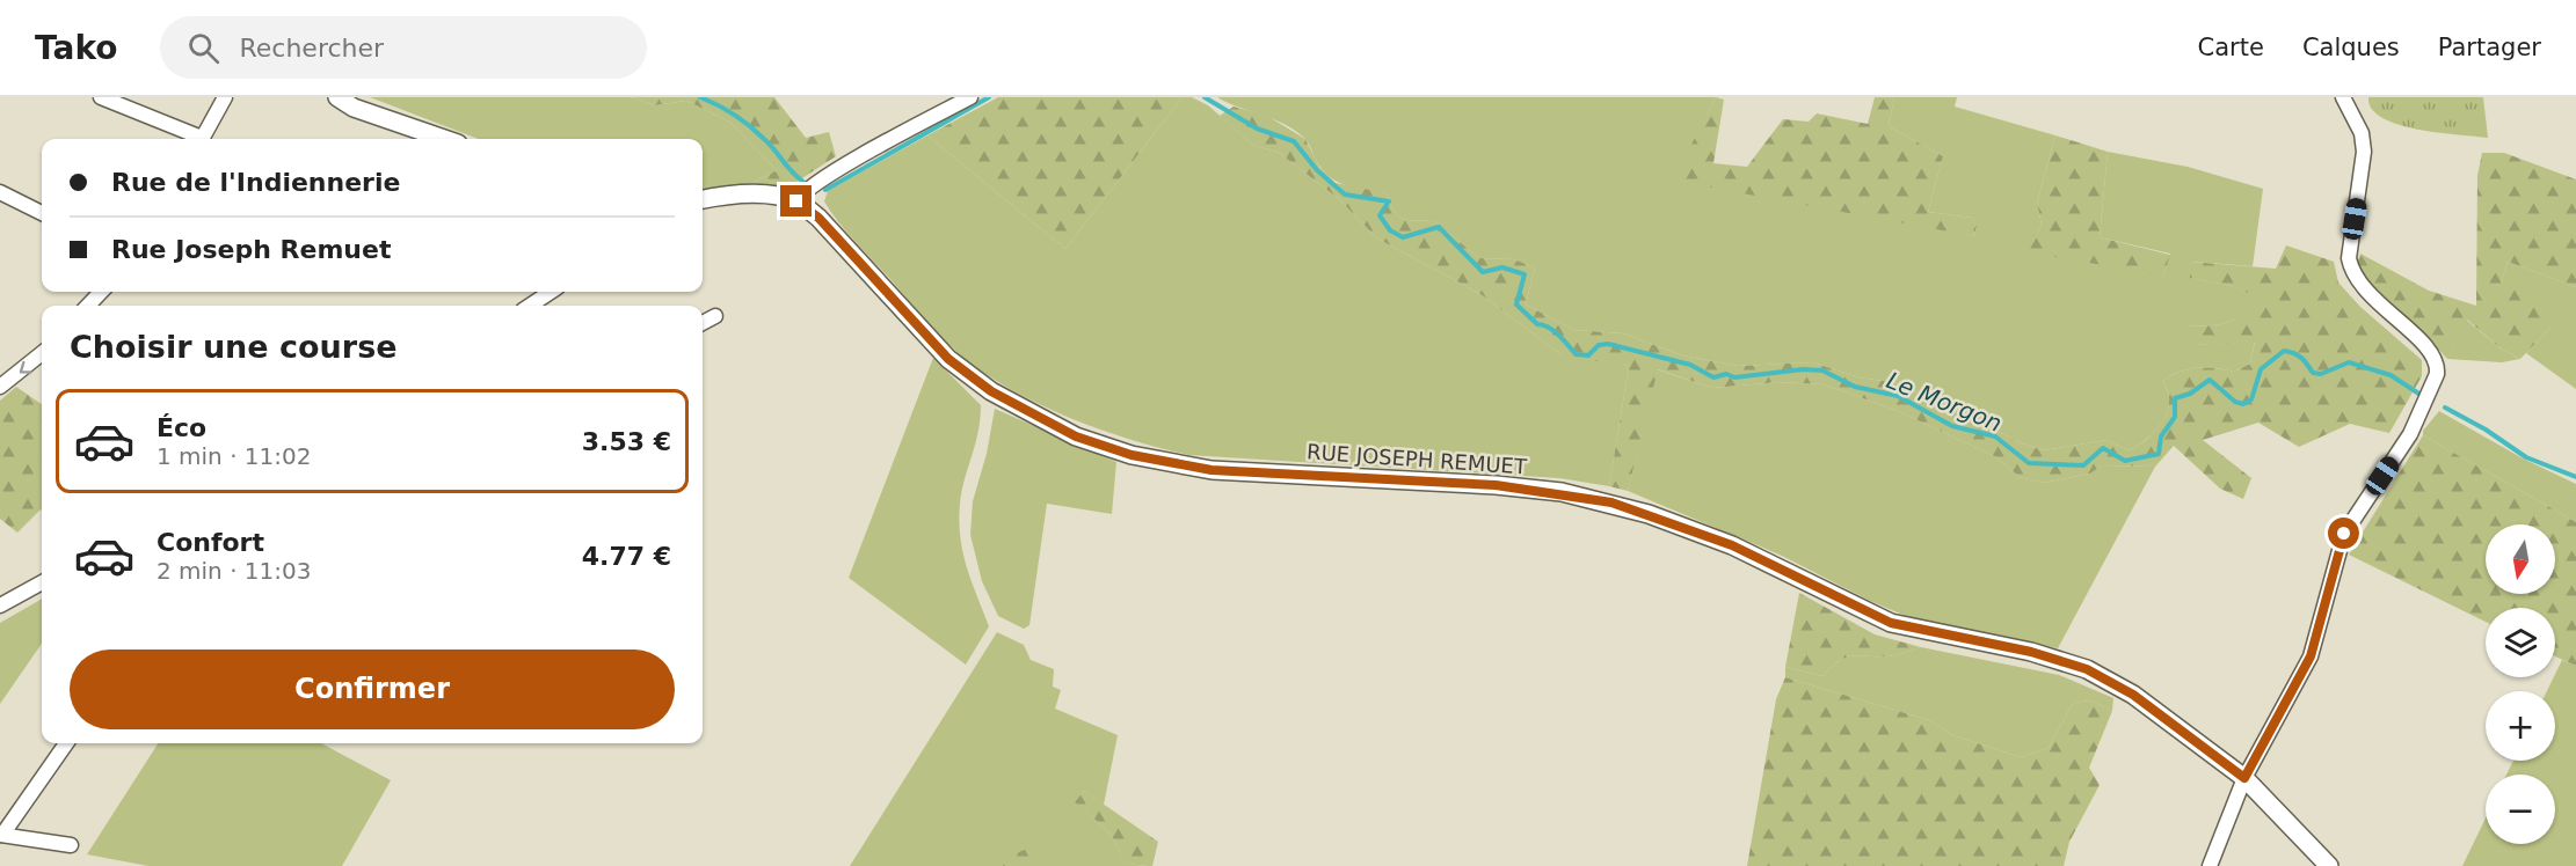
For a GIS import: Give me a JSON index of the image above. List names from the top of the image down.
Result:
{
  "streets": {
    "street": ["RUE JOSEPH REMUET"]
  },
  "water": ["Le Morgon"],
  "north": "bottom",
  "page": {
    "header": "Tako",
    "search": "Rechercher",
    "nav": ["Carte", "Calques", "Partager"],
    "banner": ["Rue de l'Indiennerie", "Rue Joseph Remuet"],
    "heading": "Choisir une course",
    "list": [
      {
        "name": "Éco",
        "note": "1 min · 11:02",
        "value": "3.53 €"
      },
      {
        "name": "Confort",
        "note": "2 min · 11:03",
        "value": "4.77 €"
      }
    ],
    "map_buttons": ["+", "−"],
    "buttons": "Confirmer"
  }
}
